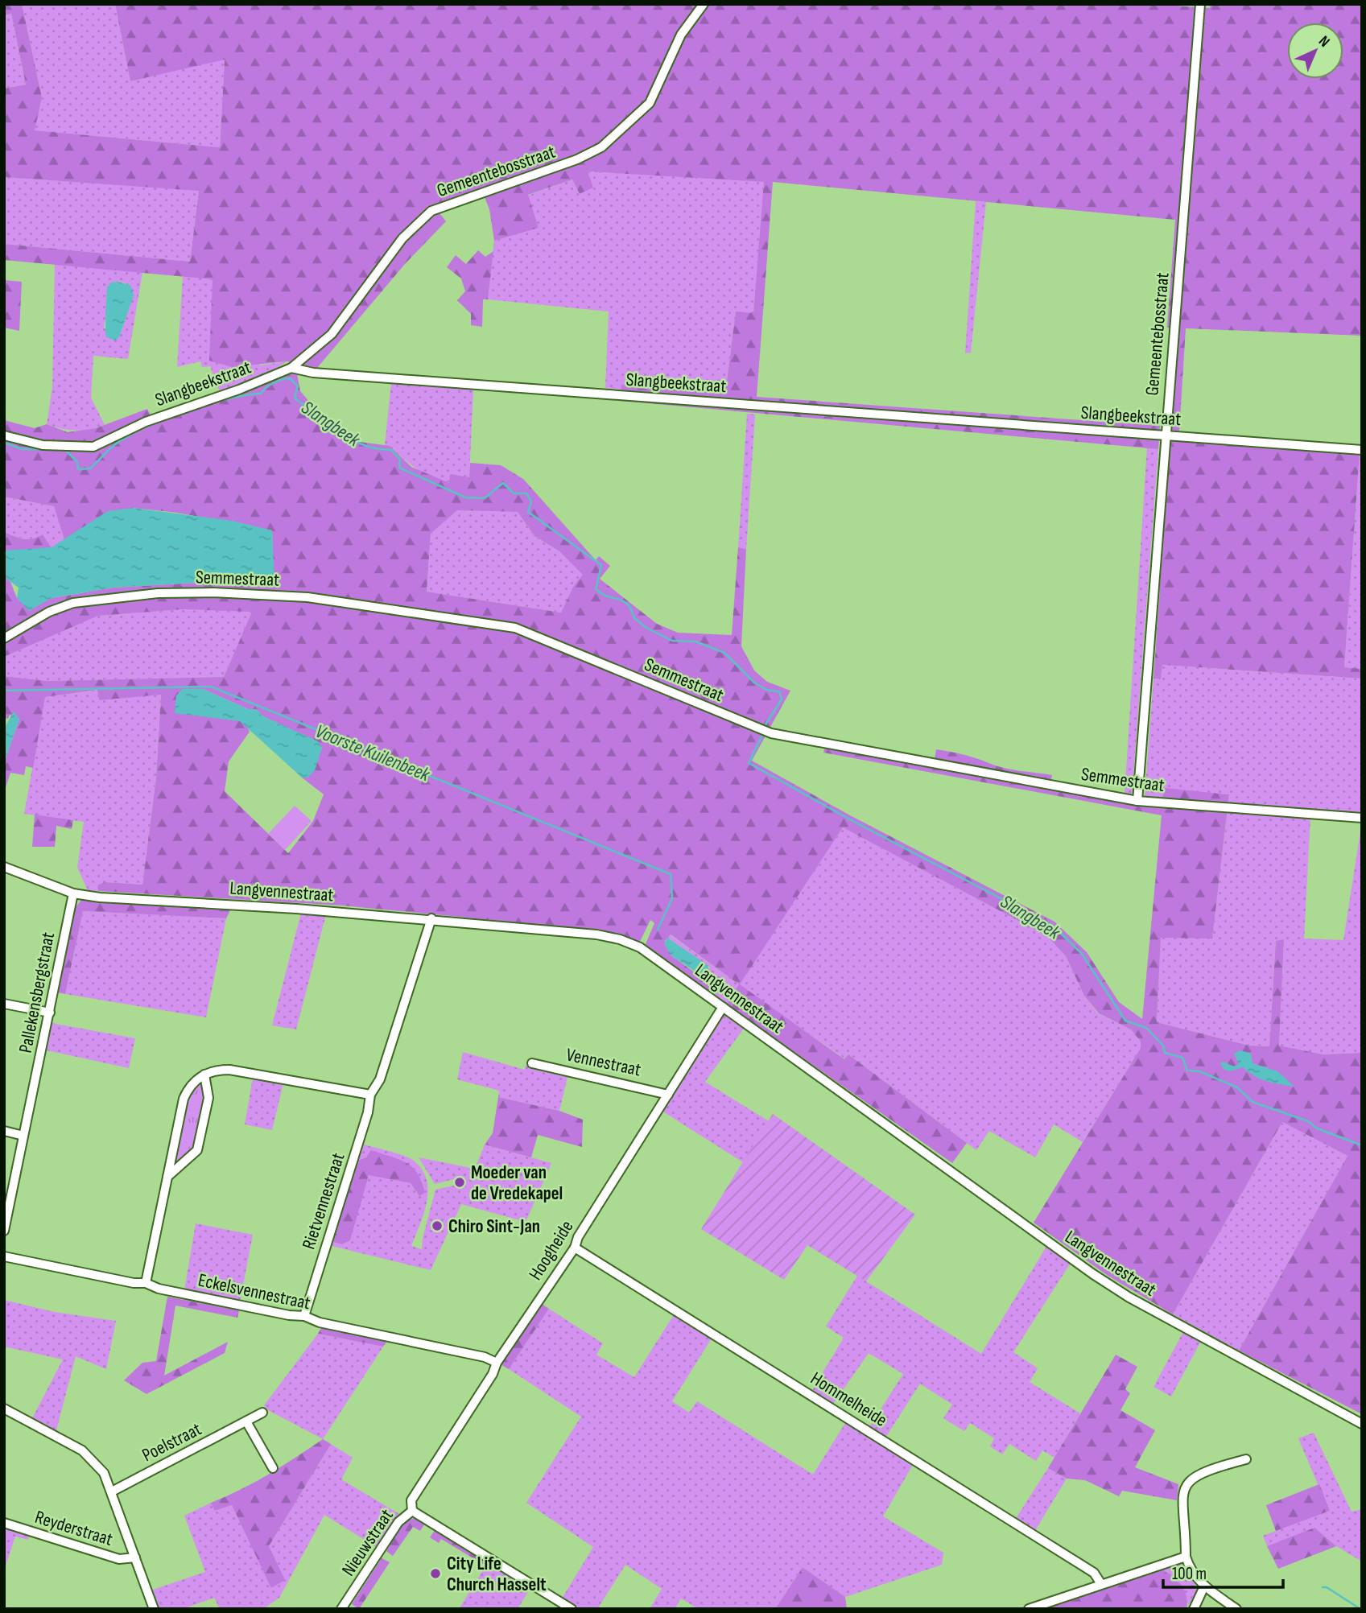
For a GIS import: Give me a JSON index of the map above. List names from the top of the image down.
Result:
{
  "streets": {
    "street": [
      "Gemeentebosstraat",
      "Slangbeekstraat",
      "Semmestraat",
      "Langvennestraat",
      "Pallekensbergstraat",
      "Vennestraat",
      "Rietvennestraat",
      "Hoogheide",
      "Eckelsvennestraat",
      "Hommelheide",
      "Poelstraat",
      "Reyderstraat",
      "Nieuwstraat"
    ]
  },
  "crossings": [
    ["Gemeentebosstraat", "Slangbeekstraat"],
    ["Gemeentebosstraat", "Semmestraat"],
    ["Langvennestraat", "Pallekensbergstraat"],
    ["Langvennestraat", "Rietvennestraat"],
    ["Langvennestraat", "Hoogheide"],
    ["Vennestraat", "Hoogheide"],
    ["Rietvennestraat", "Eckelsvennestraat"],
    ["Hoogheide", "Eckelsvennestraat"],
    ["Hoogheide", "Hommelheide"],
    ["Hoogheide", "Nieuwstraat"]
  ],
  "water": ["Slangbeek", "Voorste Kuilenbeek"],
  "places": ["Moeder van de Vredekapel", "Chiro Sint-Jan", "City Life Church Hasselt"],
  "scale_bar": "100 m",
  "north": "top right"
}
